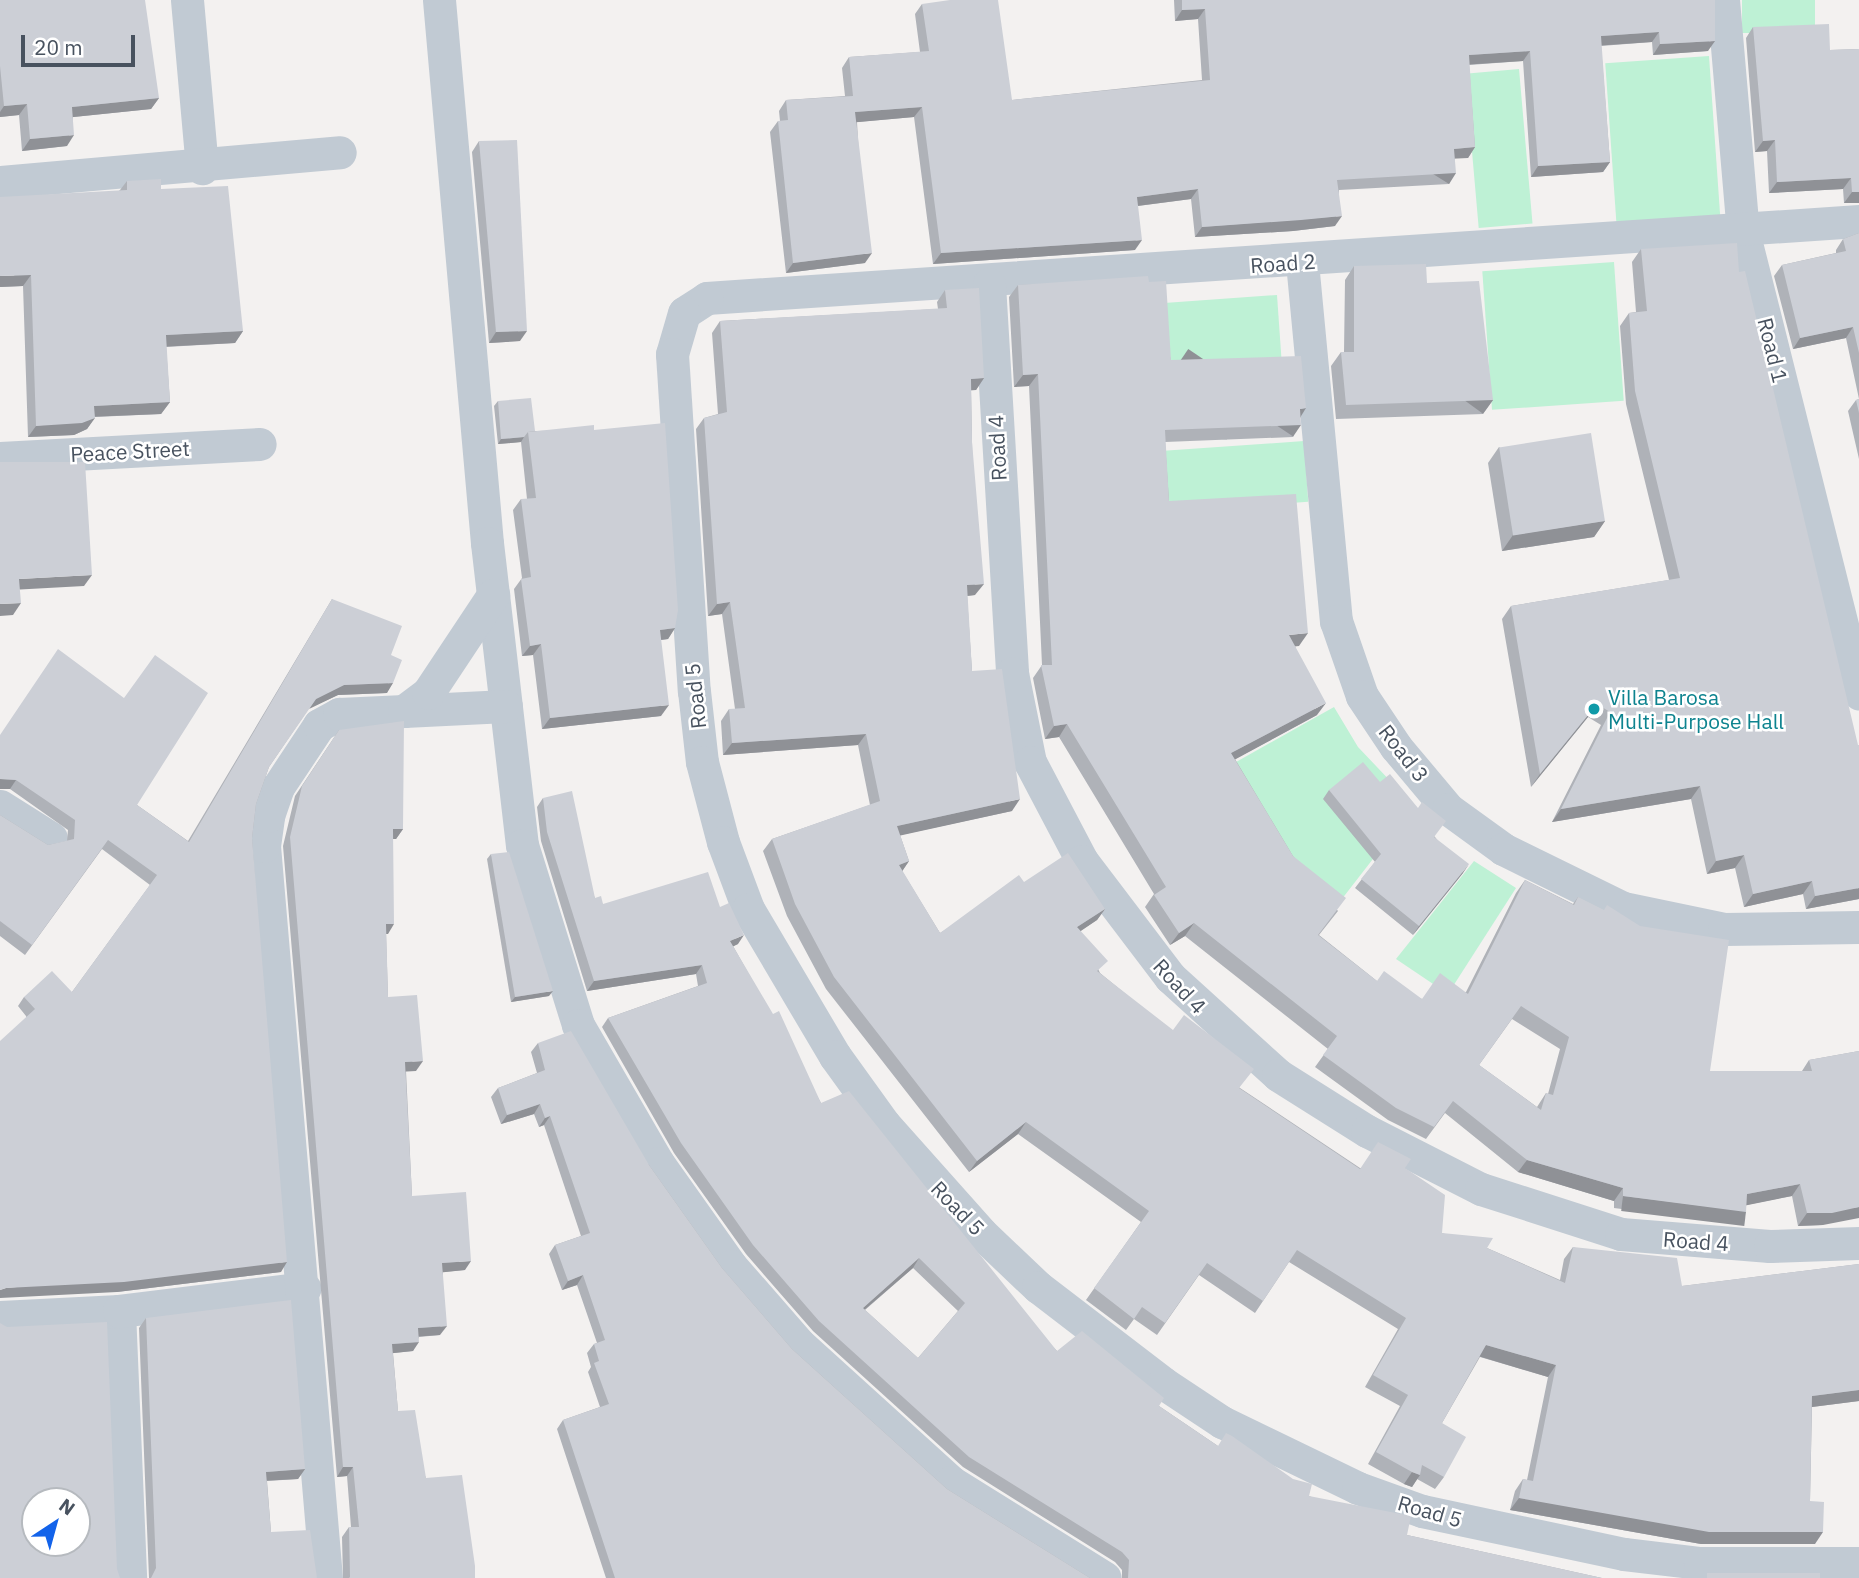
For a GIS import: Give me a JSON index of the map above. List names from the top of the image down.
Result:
{
  "streets": {
    "street": [
      "Road 2",
      "Road 1",
      "Road 4",
      "Peace Street",
      "Road 5",
      "Road 3"
    ]
  },
  "crossings": [
    ["Road 2", "Road 1"],
    ["Road 2", "Road 4"],
    ["Road 2", "Road 5"],
    ["Road 2", "Road 3"]
  ],
  "places": ["Villa Barosa Multi-Purpose Hall"],
  "scale_bar": "20 m",
  "north": "top right"
}
